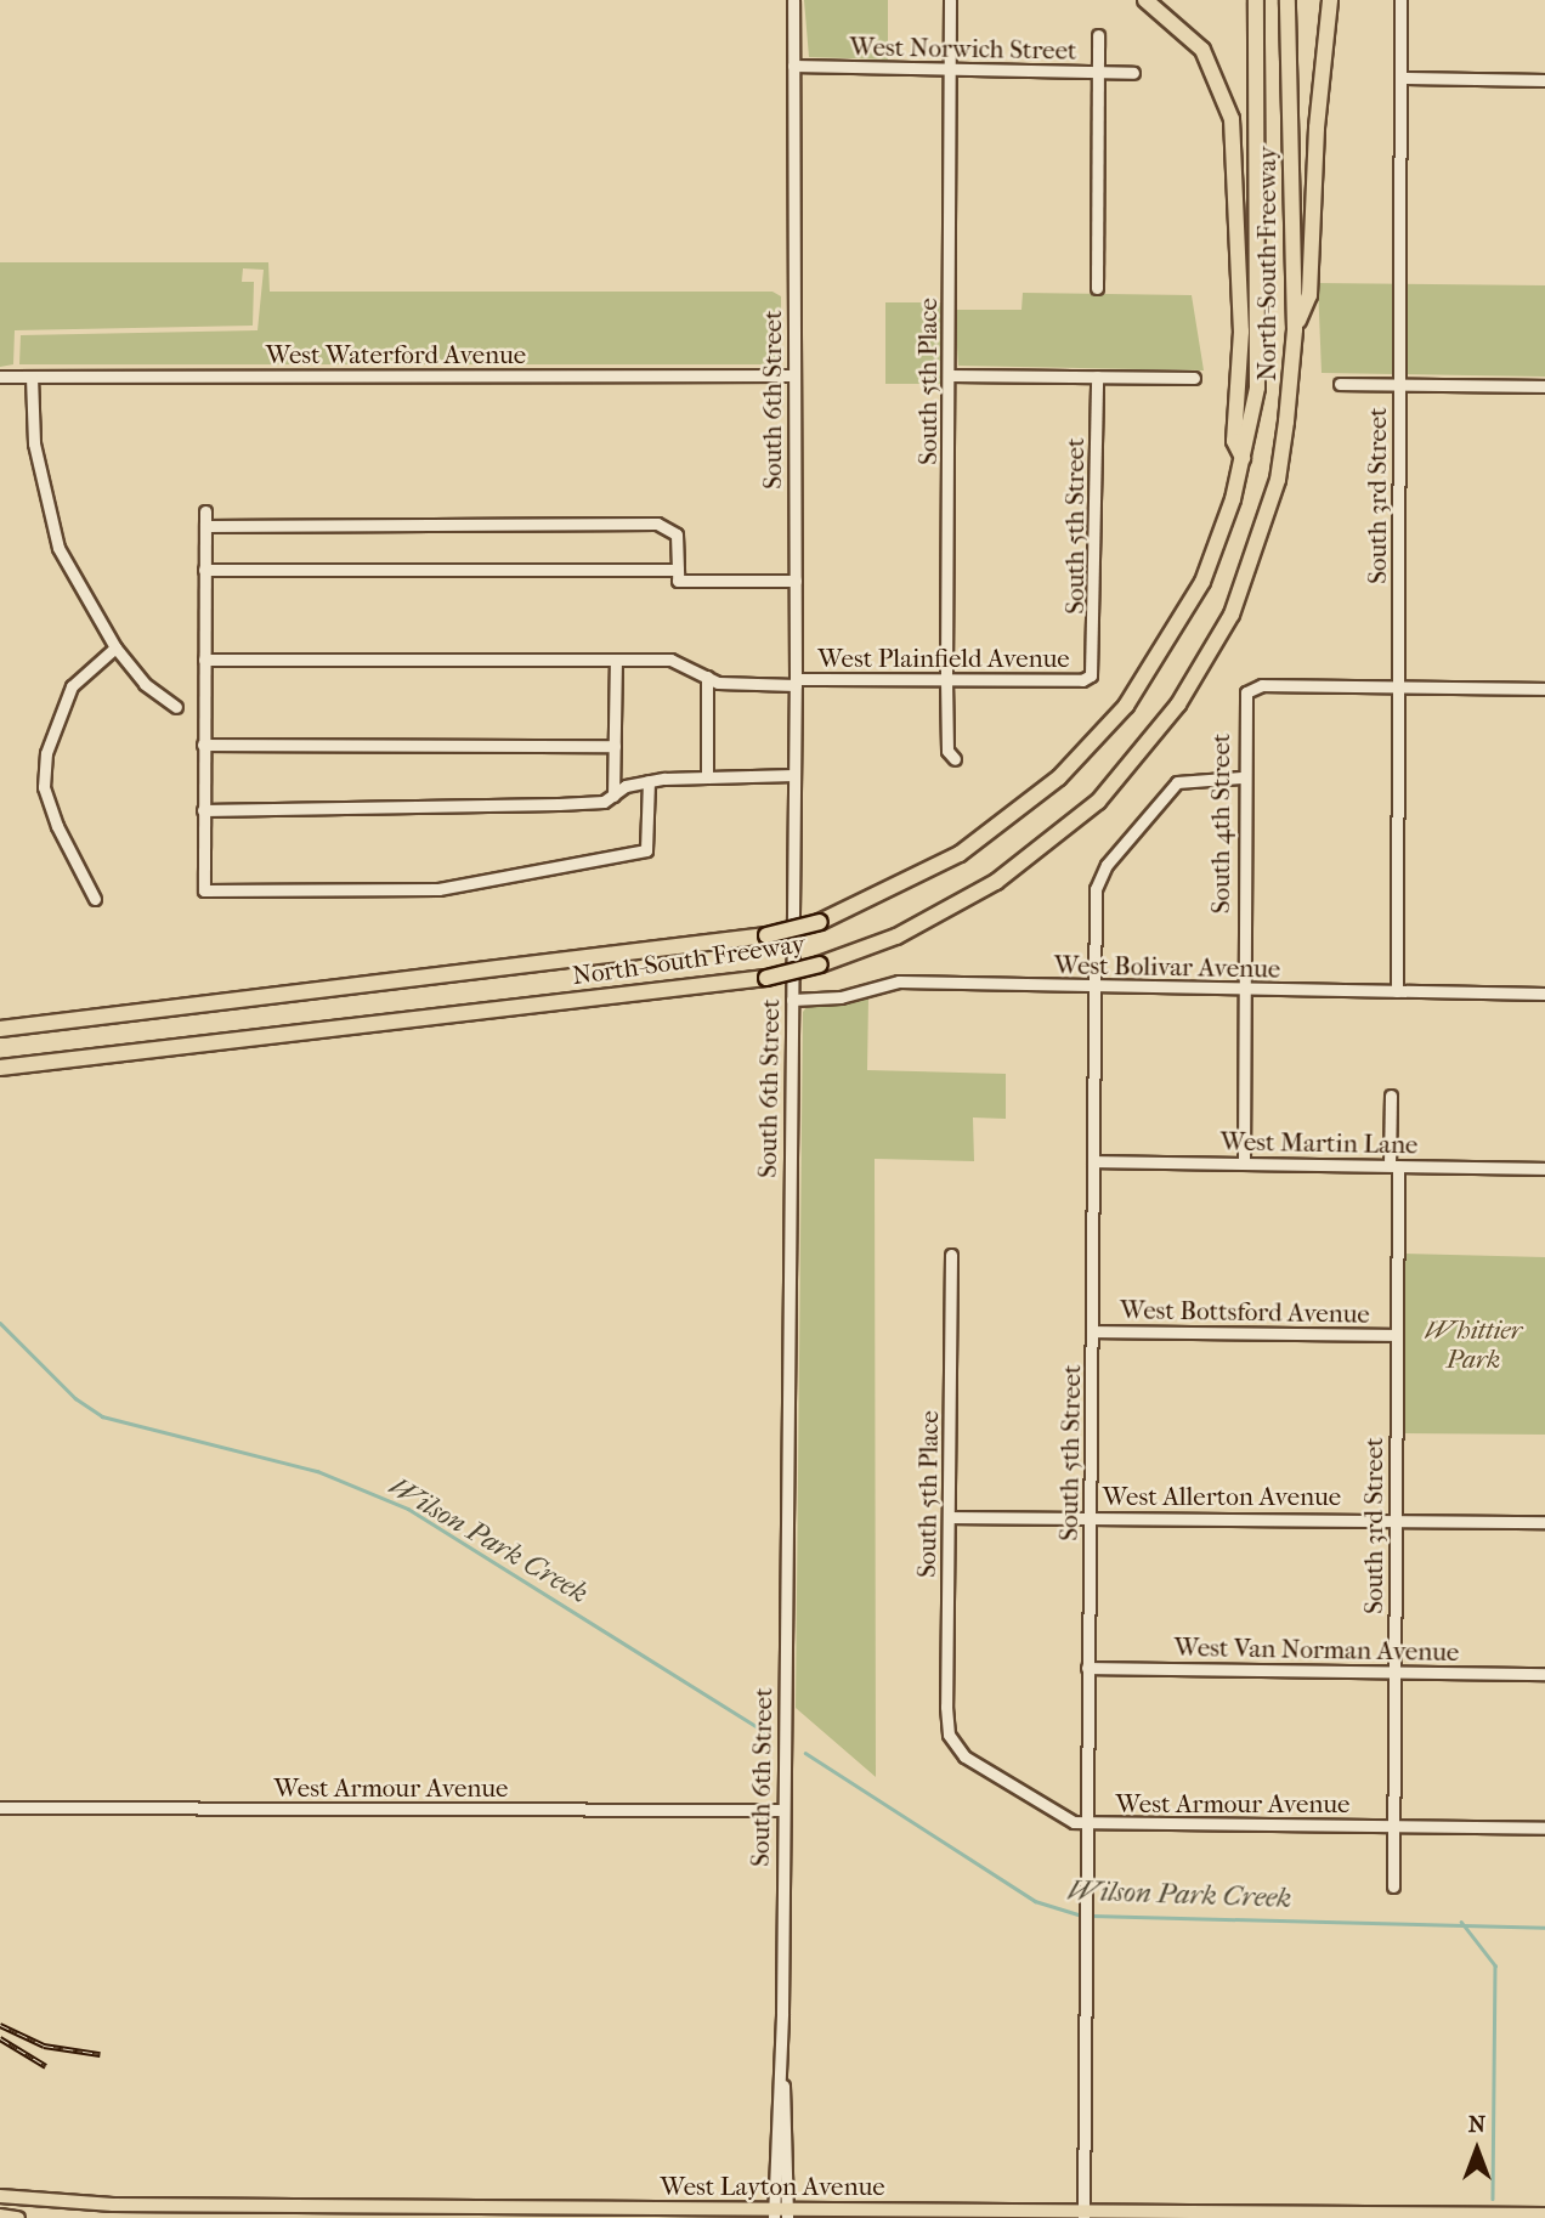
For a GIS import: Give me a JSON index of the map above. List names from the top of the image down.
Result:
{
  "streets": {
    "highway": ["North-South Freeway"],
    "main road": ["West Layton Avenue"],
    "street": [
      "West Norwich Street",
      "West Waterford Avenue",
      "South 5th Place",
      "South 6th Street",
      "South 3rd Street",
      "South 5th Street",
      "West Plainfield Avenue",
      "South 4th Street",
      "West Bolivar Avenue",
      "West Martin Lane",
      "West Bottsford Avenue",
      "West Allerton Avenue",
      "West Van Norman Avenue",
      "West Armour Avenue"
    ]
  },
  "crossings": [
    ["West Norwich Street", "South 5th Place"],
    ["West Norwich Street", "South 6th Street"],
    ["West Waterford Avenue", "South 6th Street"],
    ["South 5th Place", "West Plainfield Avenue"],
    ["South 5th Place", "West Allerton Avenue"],
    ["South 5th Place", "West Armour Avenue"],
    ["South 6th Street", "West Plainfield Avenue"],
    ["South 6th Street", "West Bolivar Avenue"],
    ["South 6th Street", "West Armour Avenue"],
    ["South 6th Street", "West Layton Avenue"],
    ["South 3rd Street", "South 4th Street"],
    ["South 3rd Street", "West Bolivar Avenue"],
    ["South 3rd Street", "West Martin Lane"],
    ["South 3rd Street", "West Bottsford Avenue"],
    ["South 3rd Street", "West Allerton Avenue"],
    ["South 3rd Street", "West Van Norman Avenue"],
    ["South 3rd Street", "West Armour Avenue"],
    ["South 5th Street", "West Plainfield Avenue"],
    ["South 5th Street", "South 4th Street"],
    ["South 5th Street", "West Bolivar Avenue"],
    ["South 5th Street", "West Martin Lane"],
    ["South 5th Street", "West Bottsford Avenue"],
    ["South 5th Street", "West Allerton Avenue"],
    ["South 5th Street", "West Van Norman Avenue"],
    ["South 5th Street", "West Armour Avenue"],
    ["South 5th Street", "West Layton Avenue"],
    ["South 4th Street", "West Bolivar Avenue"],
    ["South 4th Street", "West Martin Lane"]
  ],
  "water": ["Wilson Park Creek"],
  "parks": ["Whittier Park"],
  "north": "top"
}
